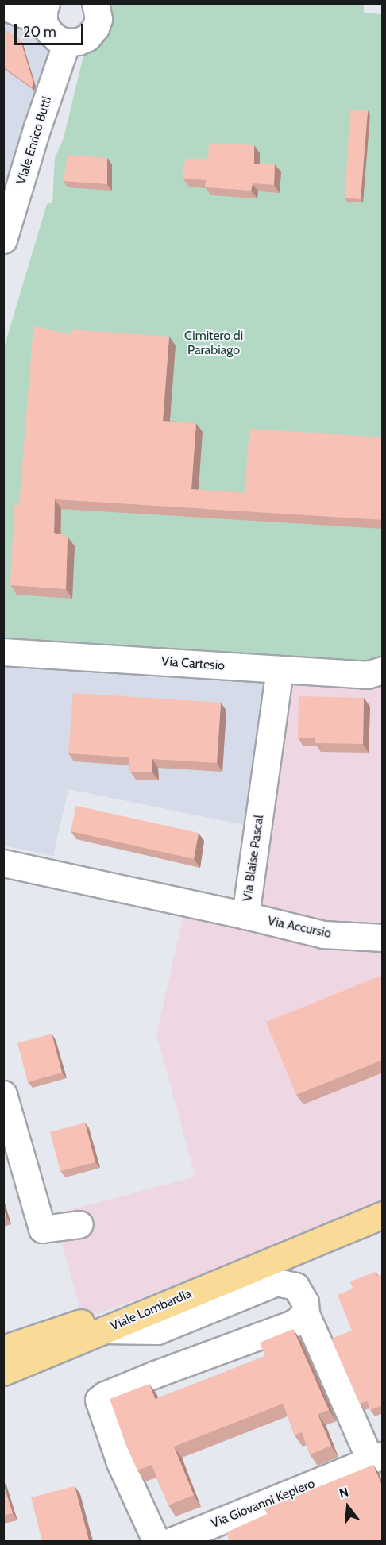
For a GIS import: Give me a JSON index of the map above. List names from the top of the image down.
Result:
{
  "streets": {
    "main road": ["Viale Lombardia"],
    "street": [
      "Viale Enrico Butti",
      "Via Cartesio",
      "Via Blaise Pascal",
      "Via Accursio",
      "Via Giovanni Keplero"
    ]
  },
  "crossings": [
    ["Via Cartesio", "Via Blaise Pascal"],
    ["Via Blaise Pascal", "Via Accursio"]
  ],
  "parks": ["Cimitero di Parabiago"],
  "scale_bar": "20 m",
  "north": "top"
}
